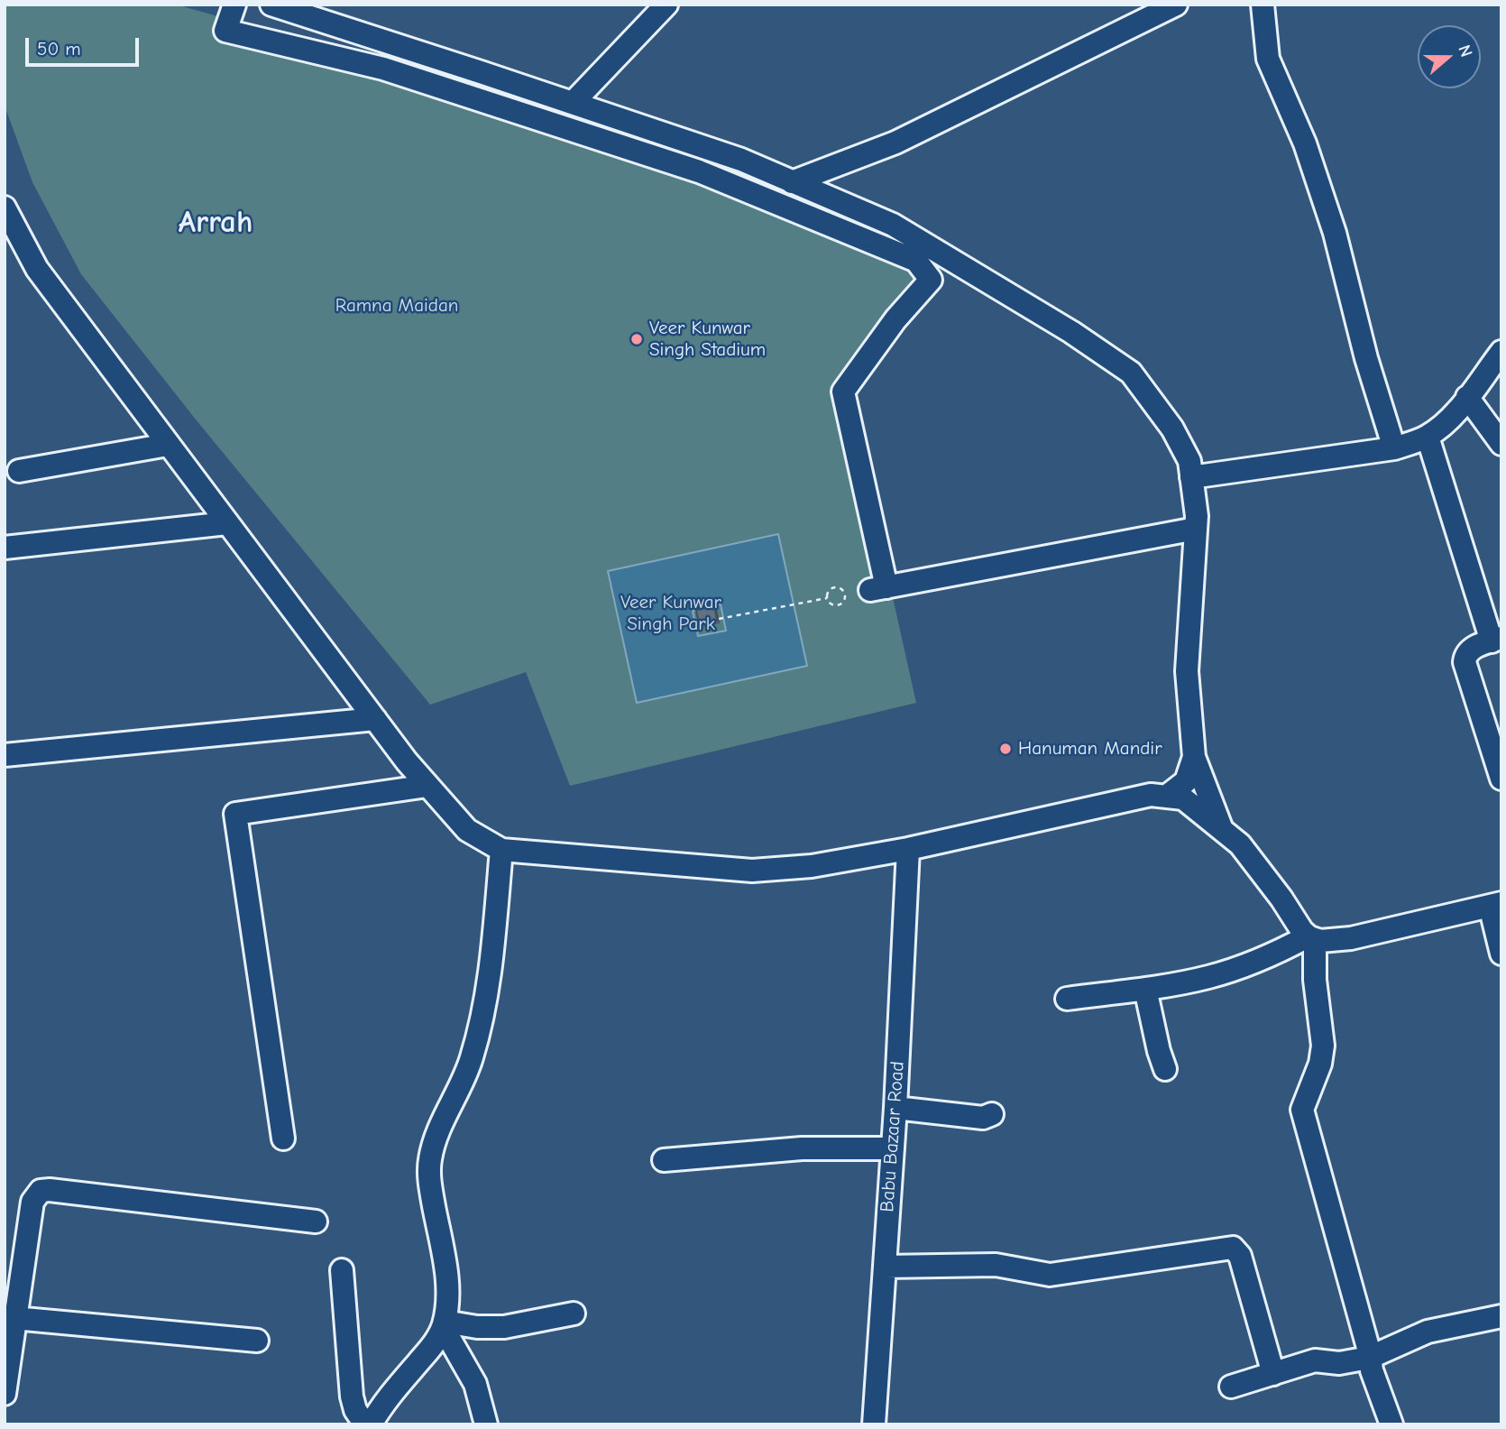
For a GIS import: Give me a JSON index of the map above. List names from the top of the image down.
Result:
{
  "streets": {
    "street": ["Babu Bazaar Road"]
  },
  "districts": ["Arrah"],
  "parks": ["Ramna Maidan", "Veer Kunwar Singh Park"],
  "places": ["Veer Kunwar Singh Stadium", "Hanuman Mandir"],
  "scale_bar": "50 m",
  "north": "right"
}
